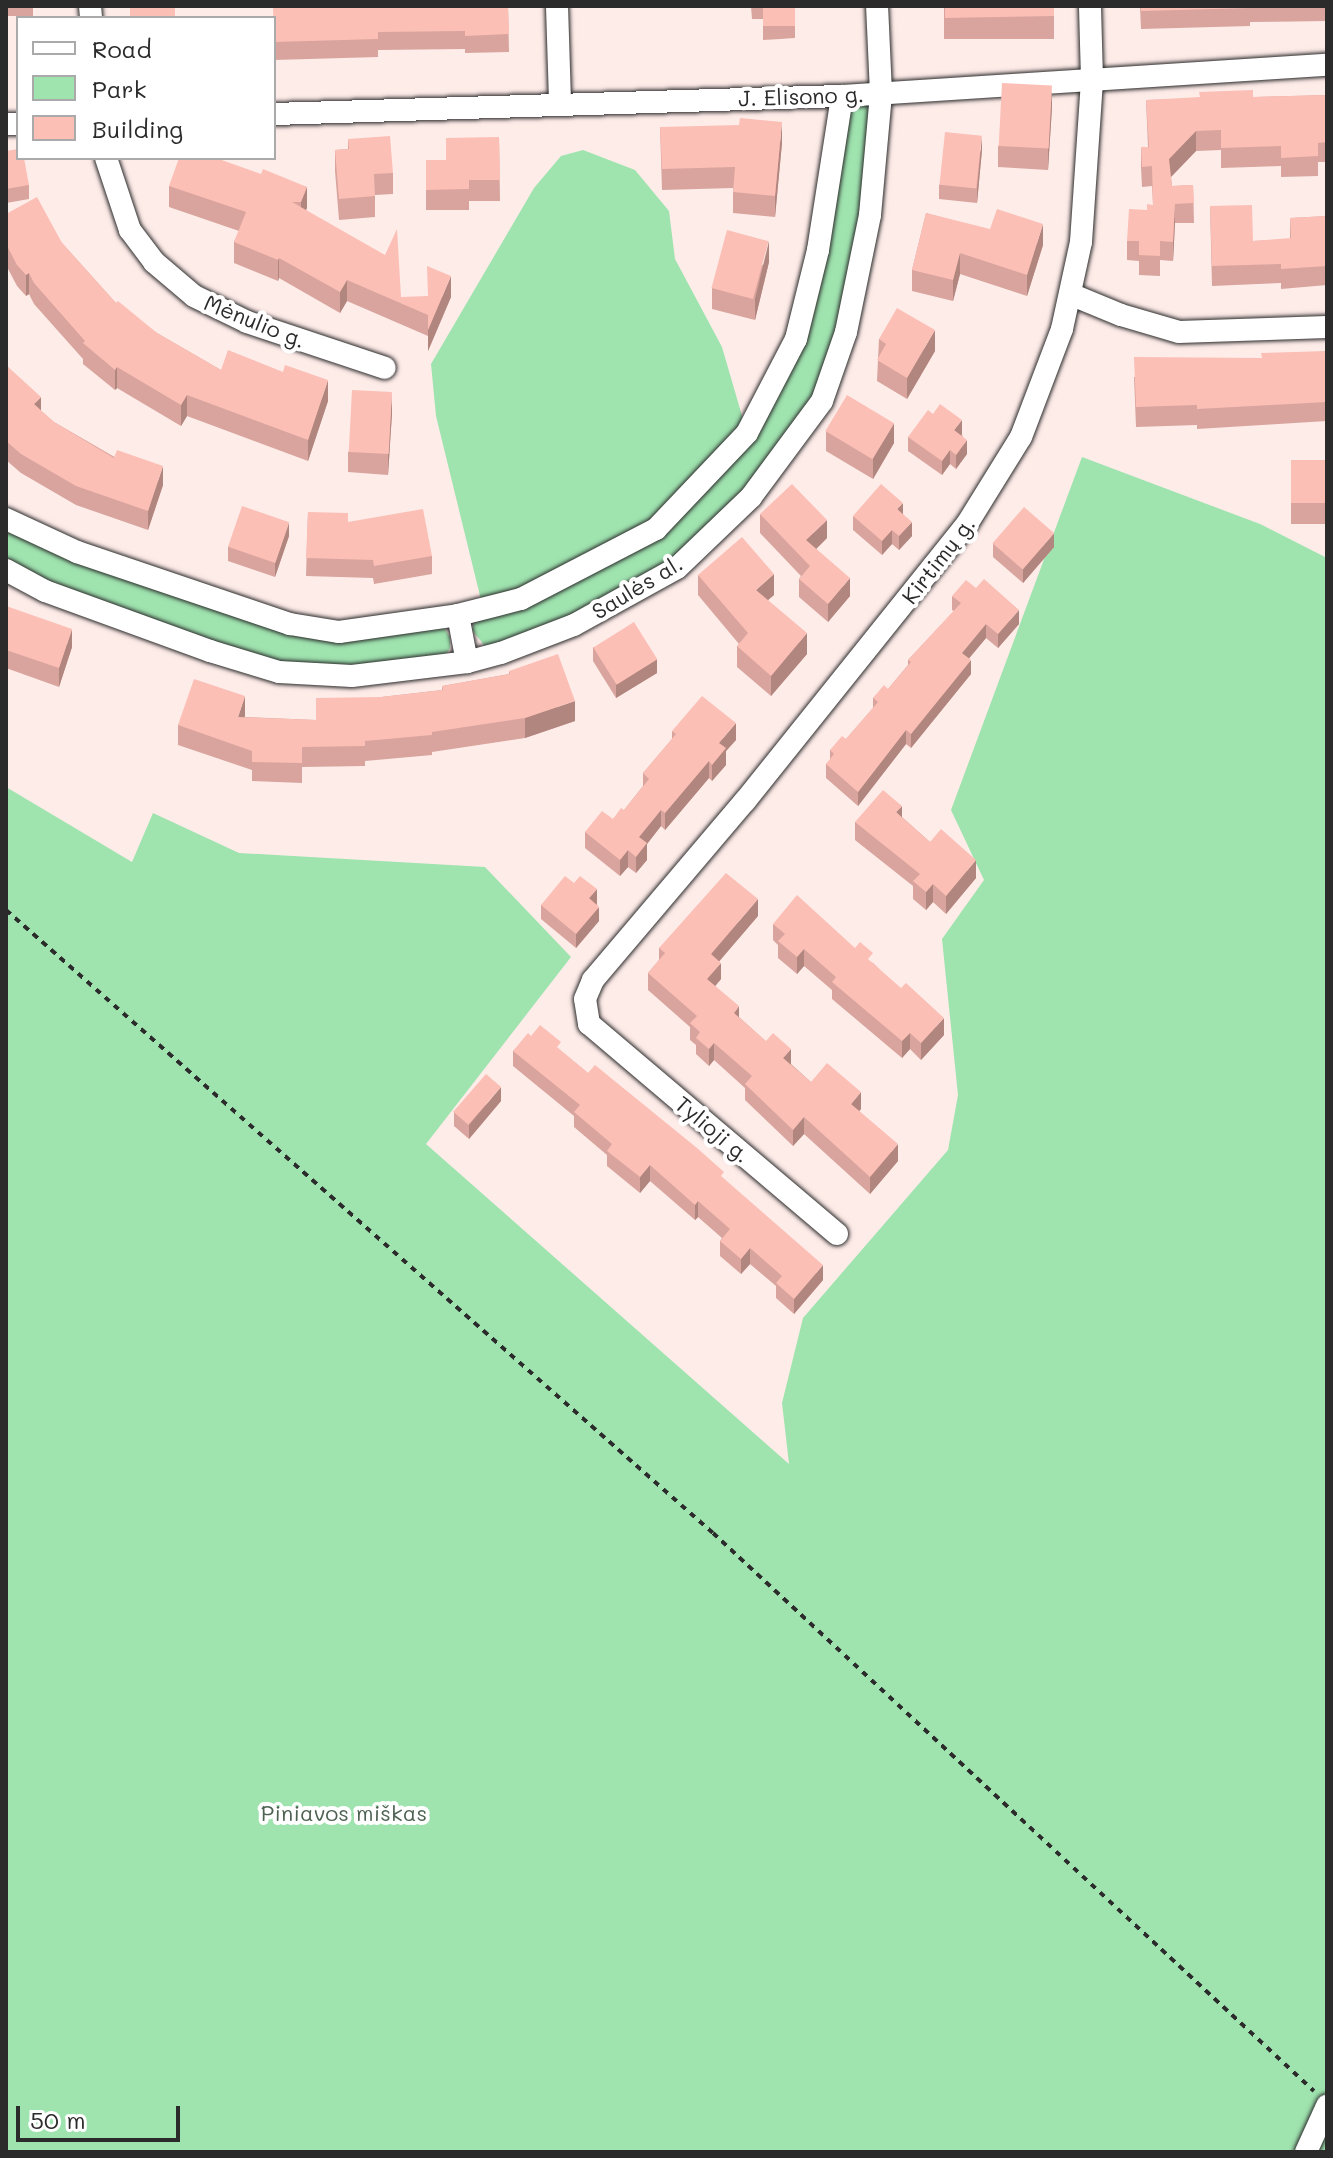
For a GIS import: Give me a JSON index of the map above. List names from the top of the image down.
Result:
{
  "streets": {
    "street": [
      "J. Elisono g.",
      "Mėnulio g.",
      "Kirtimų g.",
      "Saulės al.",
      "Tylioji g."
    ]
  },
  "crossings": [
    ["J. Elisono g.", "Kirtimų g."],
    ["J. Elisono g.", "Saulės al."],
    ["Kirtimų g.", "Tylioji g."]
  ],
  "parks": ["Piniavos miškas"],
  "legend": ["Road", "Park", "Building"],
  "scale_bar": "50 m"
}
